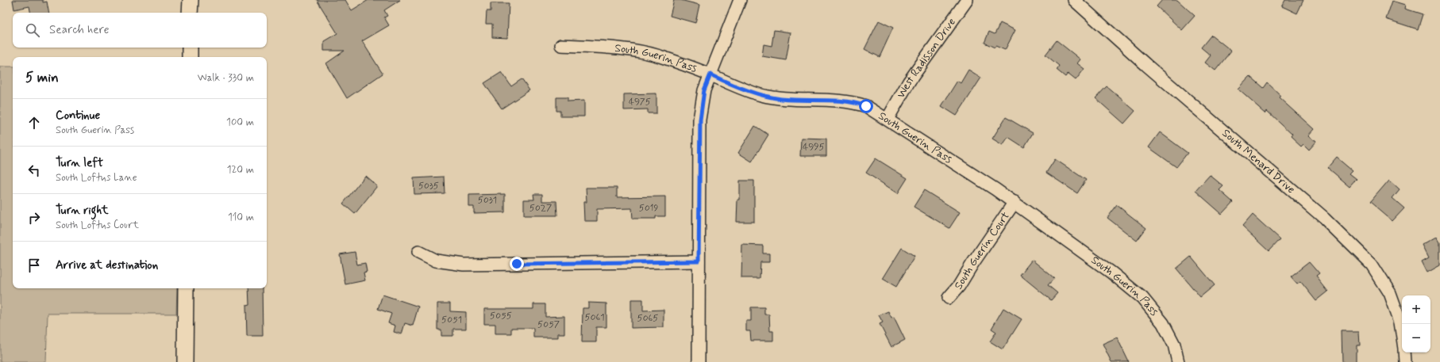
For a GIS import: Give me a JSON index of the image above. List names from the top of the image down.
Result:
{
  "streets": {
    "street": [
      "West Radisson Drive",
      "South Guerin Pass",
      "South Menard Drive",
      "South Guerin Court"
    ]
  },
  "crossings": [
    ["West Radisson Drive", "South Guerin Pass"],
    ["South Guerin Pass", "South Guerin Court"]
  ],
  "house_numbers": [
    "4975",
    "4995",
    "5035",
    "5031",
    "5027",
    "5019",
    "5055",
    "5061",
    "5065",
    "5051",
    "5057"
  ],
  "page": {
    "search": "Search here",
    "heading": ["5 min", "Walk · 330 m"],
    "list": [
      ["Continue", "South Guerin Pass", "100 m"],
      ["Turn left", "South Loftus Lane", "120 m"],
      ["Turn right", "South Loftus Court", "110 m"],
      "Arrive at destination"
    ],
    "map_buttons": ["+", "−"]
  }
}
